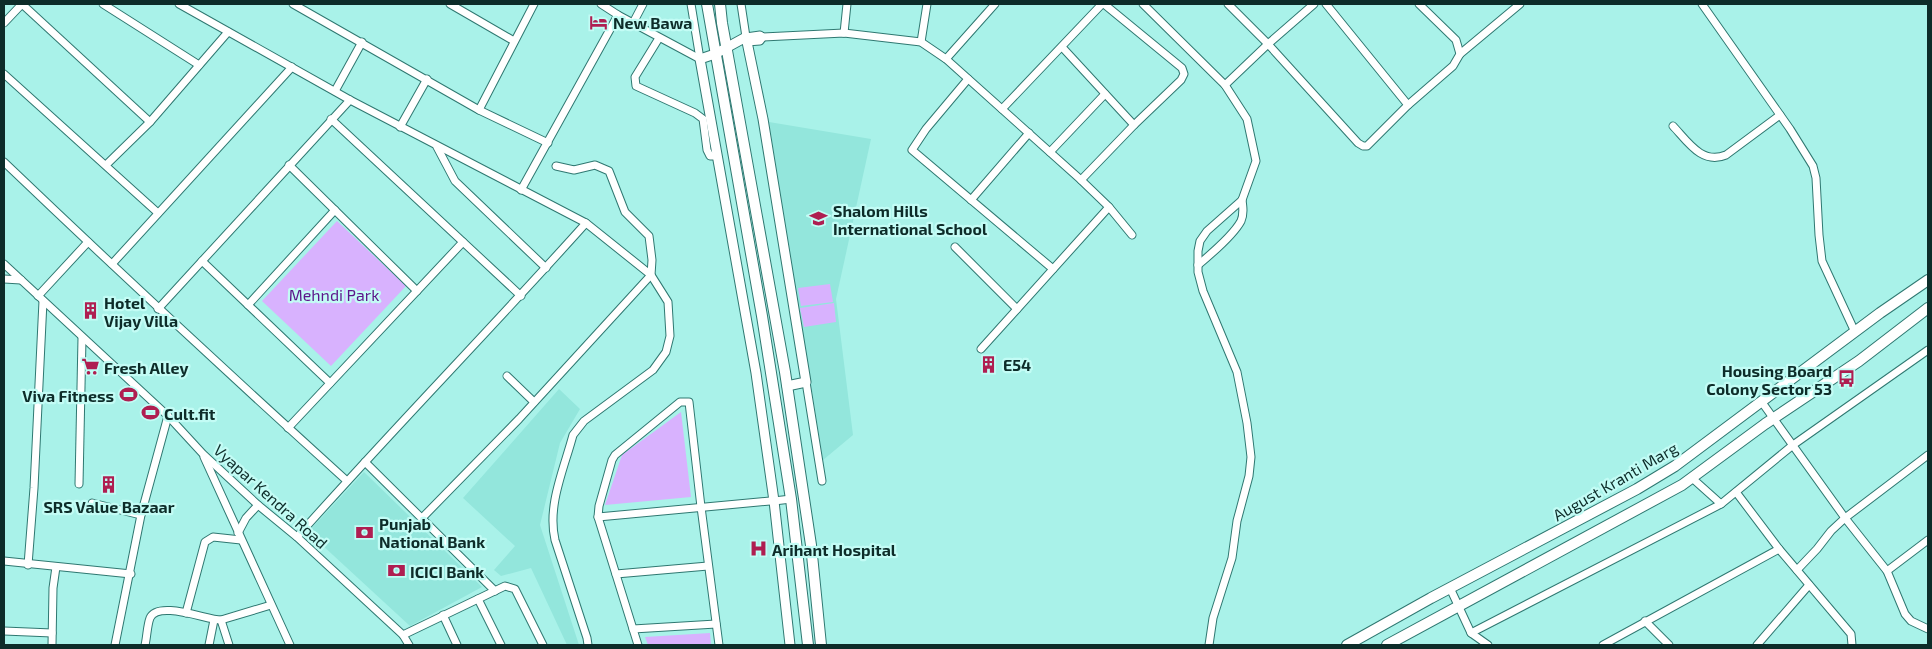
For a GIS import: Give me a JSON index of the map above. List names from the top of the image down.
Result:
{
  "streets": {
    "main road": ["August Kranti Marg"],
    "street": ["Vyapar Kendra Road"]
  },
  "parks": ["Mehndi Park"],
  "places": {
    "hotel": ["New Bawa"],
    "school or university": ["Shalom Hills International School"],
    "building": ["Hotel Vijay Villa", "E54", "SRS Value Bazaar"],
    "supermarket": ["Fresh Alley"],
    "bus stop": ["Housing Board Colony Sector 53"],
    "sports": ["Viva Fitness", "Cult.fit"],
    "bank": ["Punjab National Bank", "ICICI Bank"],
    "hospital": ["Arihant Hospital"]
  }
}
